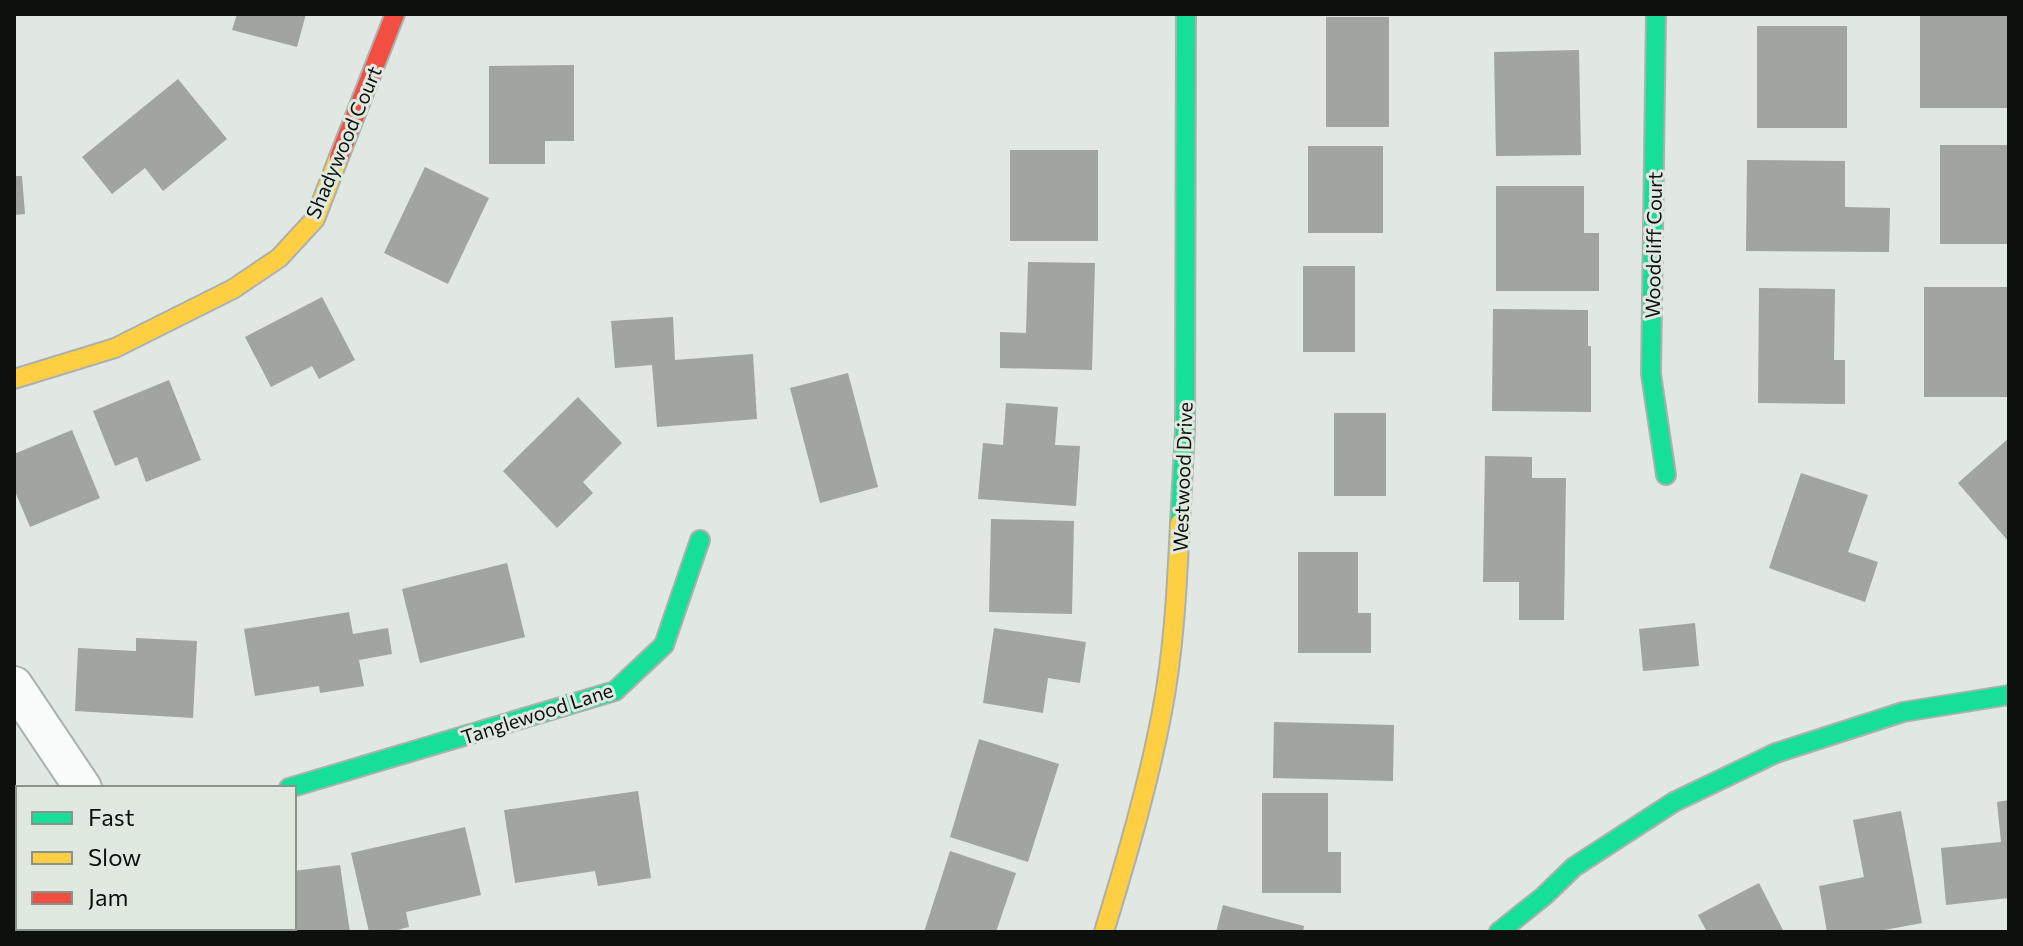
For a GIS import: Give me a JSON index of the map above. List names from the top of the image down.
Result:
{
  "streets": {
    "street": [
      "Shadywood Court",
      "Woodcliff Court",
      "Westwood Drive",
      "Tanglewood Lane"
    ]
  },
  "legend": ["Fast", "Slow", "Jam"]
}
